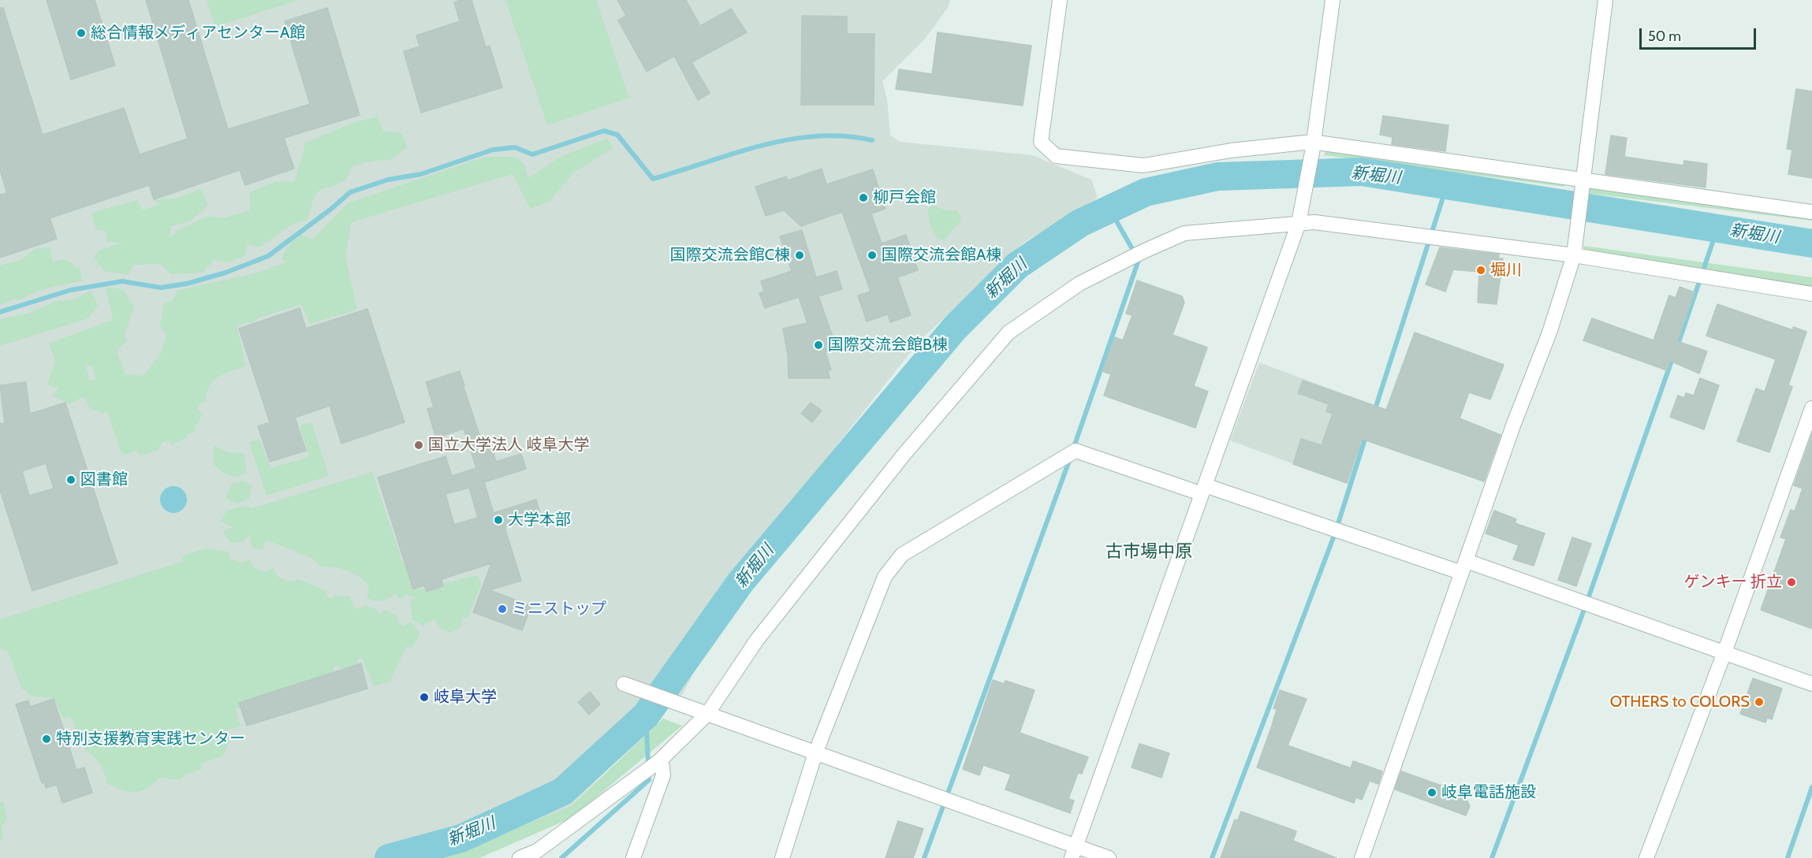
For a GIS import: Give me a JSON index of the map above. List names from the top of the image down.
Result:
{
  "districts": ["古市場中原"],
  "water": ["新堀川"],
  "places": [
    "総合情報メディアセンターA館",
    "柳戸会館",
    "国際交流会館C棟",
    "国際交流会館A棟",
    "堀川",
    "国際交流会館B棟",
    "国立大学法人 岐阜大学",
    "図書館",
    "大学本部",
    "ゲンキー 折立",
    "ミニストップ",
    "岐阜大学",
    "OTHERS to COLORS",
    "特別支援教育実践センター",
    "岐阜電話施設"
  ],
  "scale_bar": "50 m"
}
